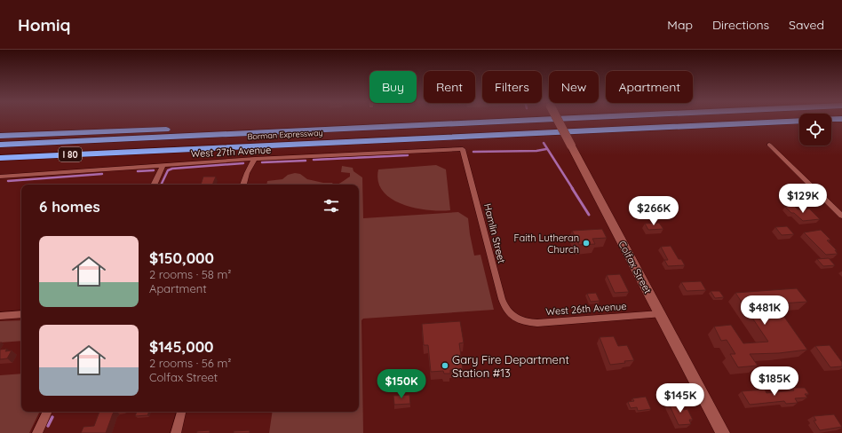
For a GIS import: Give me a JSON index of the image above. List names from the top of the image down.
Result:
{
  "streets": {
    "highway": ["Borman Expressway", "I 80"],
    "street": [
      "West 27th Avenue",
      "Hamlin Street",
      "Colfax Street",
      "West 26th Avenue"
    ]
  },
  "crossings": [
    ["West 27th Avenue", "Hamlin Street"],
    ["Hamlin Street", "West 26th Avenue"],
    ["Colfax Street", "West 26th Avenue"]
  ],
  "places": ["Faith Lutheran Church", "Gary Fire Department Station #13"],
  "page": {
    "header": "Homiq",
    "nav": ["Map", "Directions", "Saved"],
    "chip": [
      "Buy",
      "Rent",
      "Filters",
      "New",
      "Apartment"
    ],
    "price": [
      "$129K",
      "$266K",
      "$481K",
      "$185K",
      "$150K",
      "$145K"
    ],
    "heading": "6 homes",
    "list": [
      {
        "name": "$150,000",
        "note": "2 rooms · 58 m² · Apartment"
      },
      {
        "name": "$145,000",
        "note": "2 rooms · 56 m² · Colfax Street"
      }
    ]
  }
}
